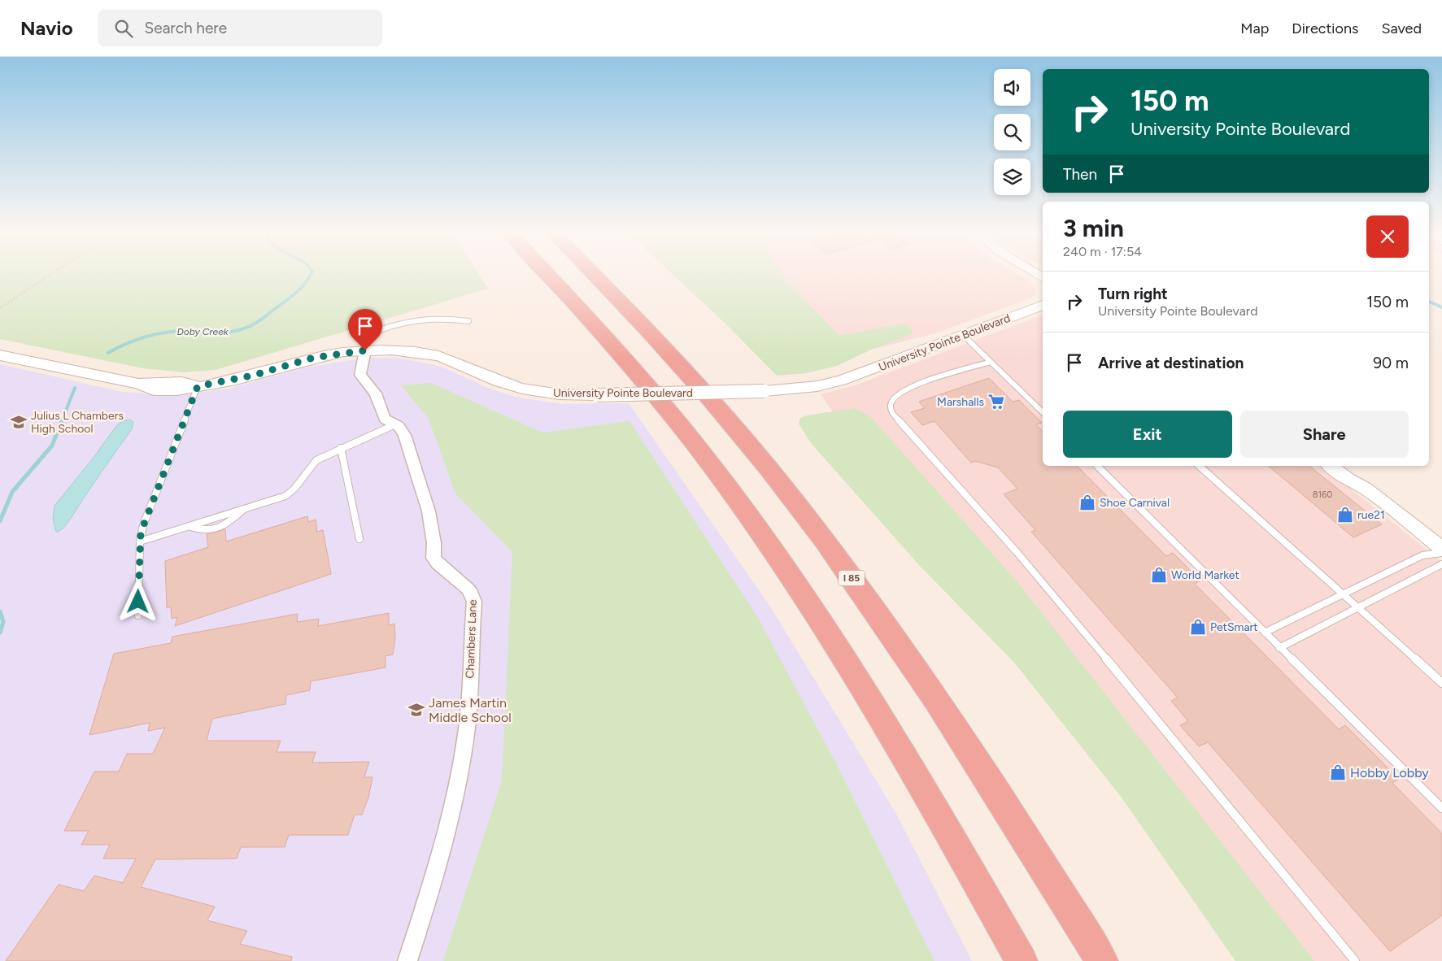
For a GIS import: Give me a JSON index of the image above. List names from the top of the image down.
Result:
{
  "streets": {
    "highway": ["I 85"],
    "street": ["University Pointe Boulevard", "Chambers Lane"]
  },
  "crossings": [
    ["University Pointe Boulevard", "Chambers Lane"]
  ],
  "water": ["Doby Creek"],
  "places": {
    "supermarket": ["Marshalls"],
    "school or university": ["Julius L Chambers High School", "James Martin Middle School"],
    "shop": [
      "Shoe Carnival",
      "rue21",
      "World Market",
      "PetSmart",
      "Hobby Lobby"
    ]
  },
  "house_numbers": ["8160"],
  "page": {
    "header": "Navio",
    "search": "Search here",
    "nav": ["Map", "Directions", "Saved"],
    "turn": ["150 m", "University Pointe Boulevard"],
    "then": "Then",
    "heading": ["3 min", "240 m · 17:54"],
    "list": [
      {
        "name": "Turn right",
        "note": "University Pointe Boulevard",
        "value": "150 m"
      },
      {
        "name": "Arrive at destination",
        "value": "90 m"
      }
    ],
    "buttons": ["Exit", "Share"]
  }
}
